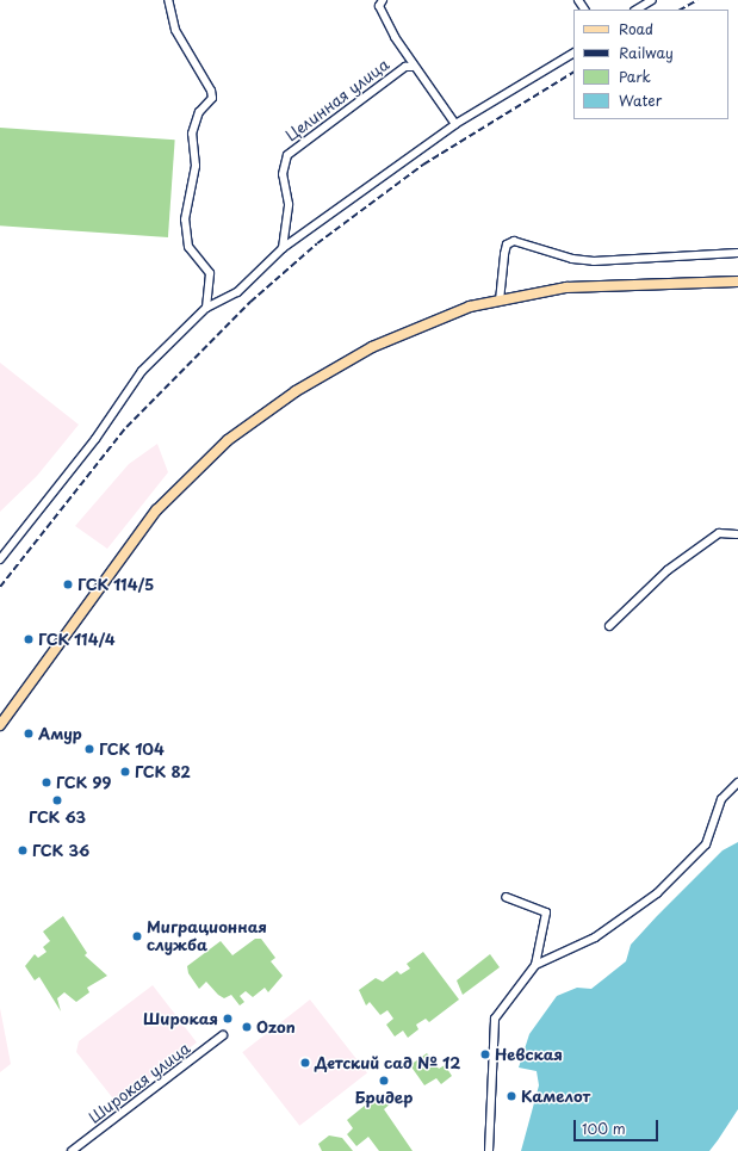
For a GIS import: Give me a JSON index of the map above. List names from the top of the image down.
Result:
{
  "streets": {
    "street": ["Целинная улица", "Широкая улица"]
  },
  "places": [
    "ГСК 114/5",
    "ГСК 114/4",
    "Амур",
    "ГСК 104",
    "ГСК 82",
    "ГСК 99",
    "ГСК 63",
    "ГСК 36",
    "Миграционная служба",
    "Широкая",
    "Ozon",
    "Невская",
    "Детский сад № 12",
    "Бридер",
    "Камелот"
  ],
  "legend": [
    "Road",
    "Railway",
    "Park",
    "Water"
  ],
  "scale_bar": "100 m"
}
